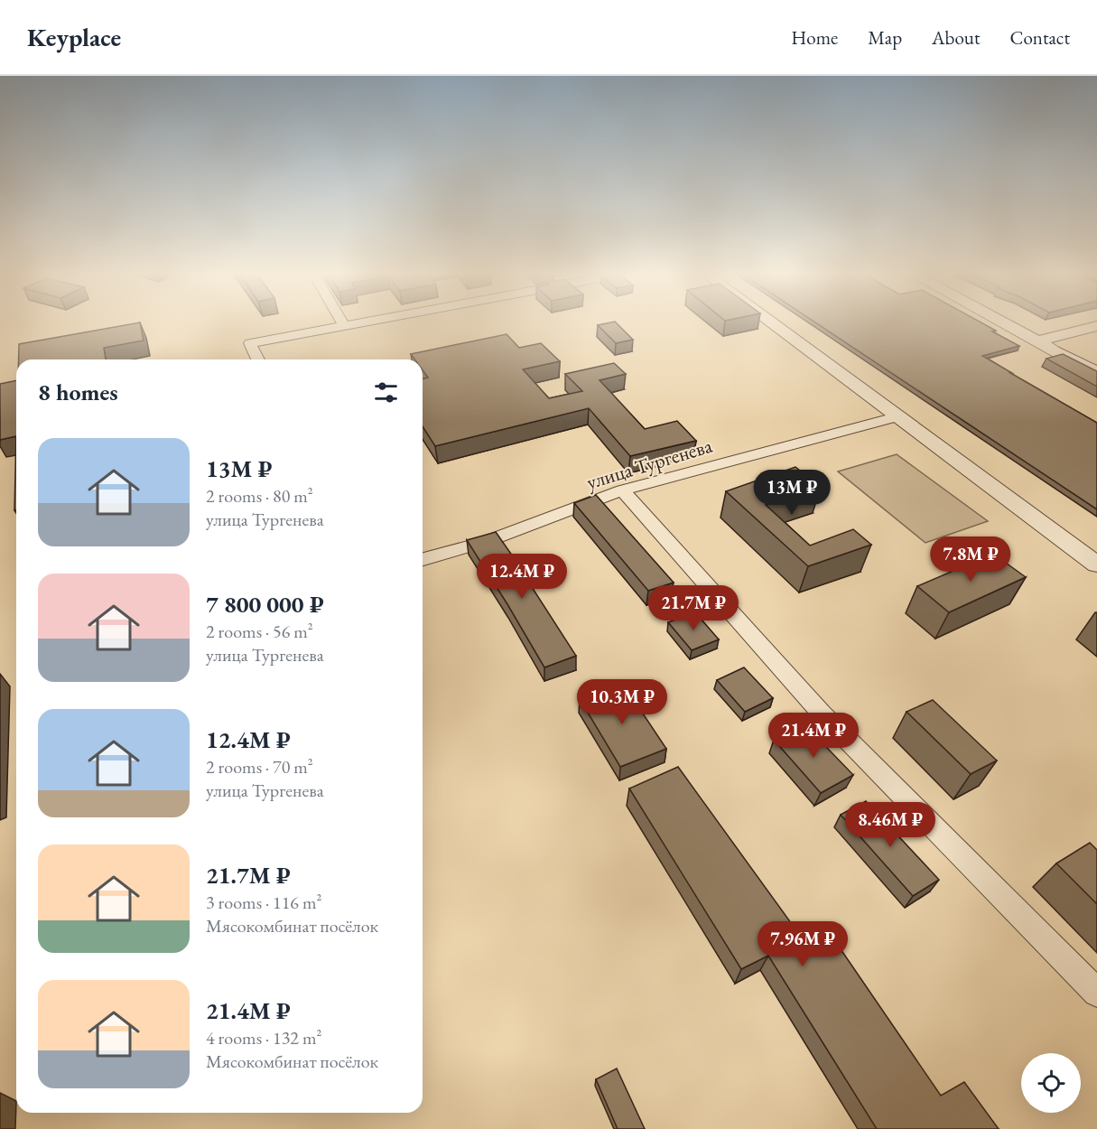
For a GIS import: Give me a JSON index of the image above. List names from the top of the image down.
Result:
{
  "streets": {
    "street": ["улица Тургенева"]
  },
  "page": {
    "header": "Keyplace",
    "nav": [
      "Home",
      "Map",
      "About",
      "Contact"
    ],
    "heading": "8 homes",
    "list": [
      {
        "name": "13M ₽",
        "note": "2 rooms · 80 m² · улица Тургенева"
      },
      {
        "name": "7 800 000 ₽",
        "note": "2 rooms · 56 m² · улица Тургенева"
      },
      {
        "name": "12.4M ₽",
        "note": "2 rooms · 70 m² · улица Тургенева"
      },
      {
        "name": "21.7M ₽",
        "note": "3 rooms · 116 m² · Мясокомбинат посёлок"
      },
      {
        "name": "21.4M ₽",
        "note": "4 rooms · 132 m² · Мясокомбинат посёлок"
      }
    ],
    "price": [
      "13M ₽",
      "7.8M ₽",
      "12.4M ₽",
      "21.7M ₽",
      "10.3M ₽",
      "21.4M ₽",
      "8.46M ₽",
      "7.96M ₽"
    ]
  }
}
